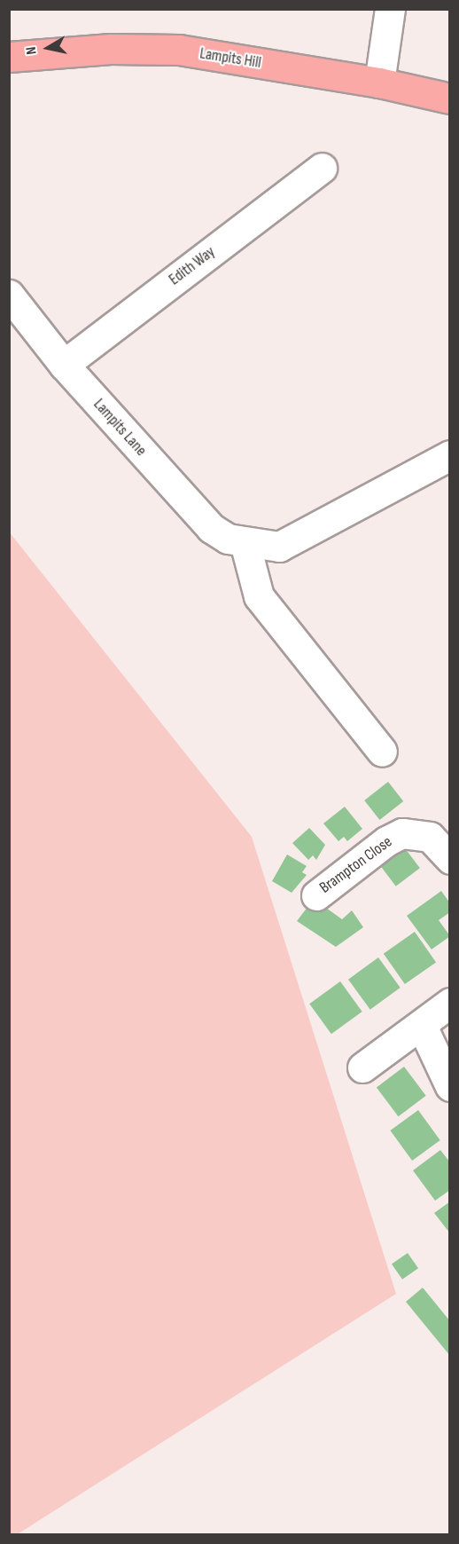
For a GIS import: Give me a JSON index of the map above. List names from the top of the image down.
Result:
{
  "streets": {
    "main road": ["Lampits Hill"],
    "street": ["Edith Way", "Lampits Lane", "Brampton Close"]
  },
  "crossings": [
    ["Edith Way", "Lampits Lane"]
  ],
  "north": "left"
}
